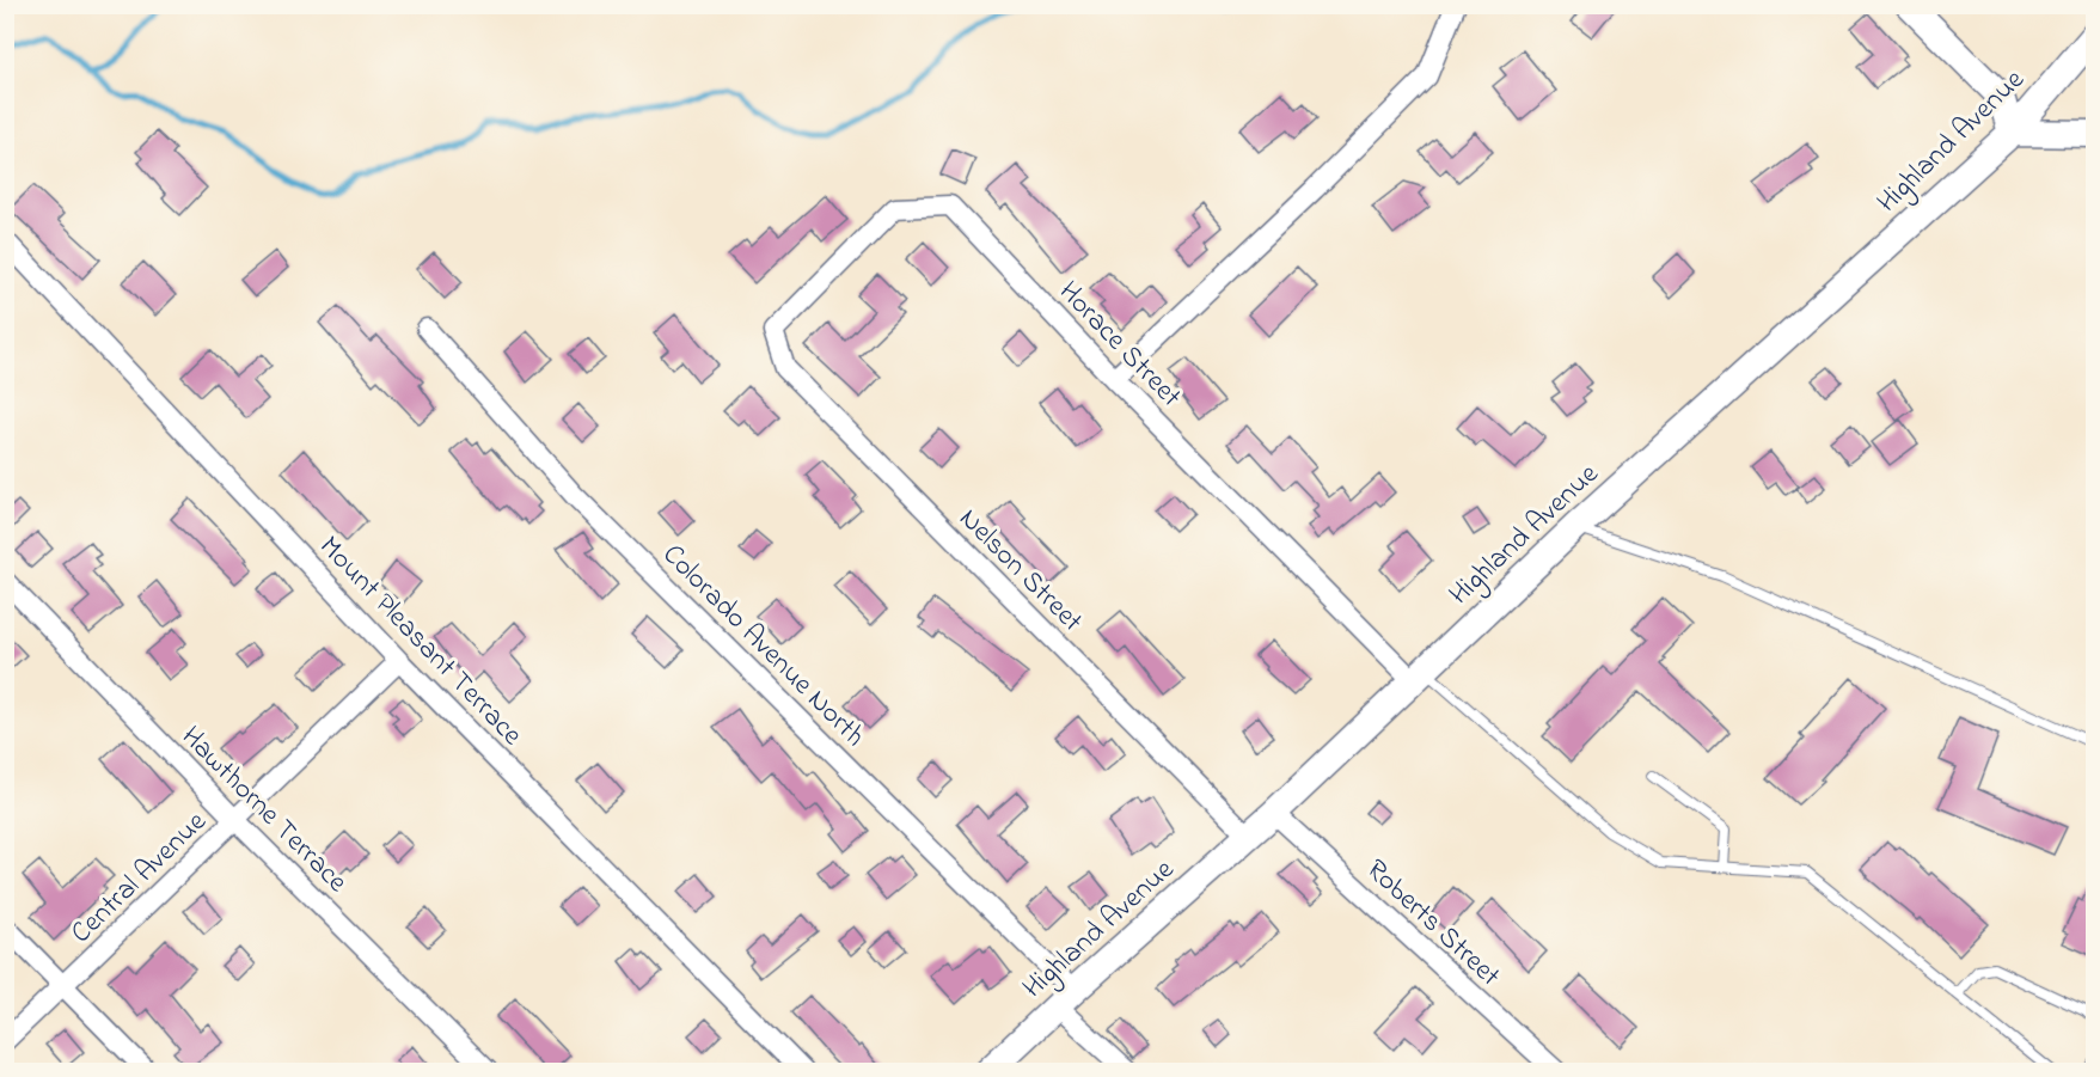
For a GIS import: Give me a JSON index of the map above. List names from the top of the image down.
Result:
{
  "streets": {
    "street": [
      "Highland Avenue",
      "Horace Street",
      "Nelson Street",
      "Mount Pleasant Terrace",
      "Colorado Avenue North",
      "Hawthorne Terrace",
      "Central Avenue",
      "Roberts Street"
    ]
  },
  "crossings": [
    ["Highland Avenue", "Horace Street"],
    ["Highland Avenue", "Nelson Street"],
    ["Highland Avenue", "Colorado Avenue North"],
    ["Highland Avenue", "Roberts Street"],
    ["Horace Street", "Nelson Street"],
    ["Mount Pleasant Terrace", "Central Avenue"],
    ["Hawthorne Terrace", "Central Avenue"]
  ]
}
